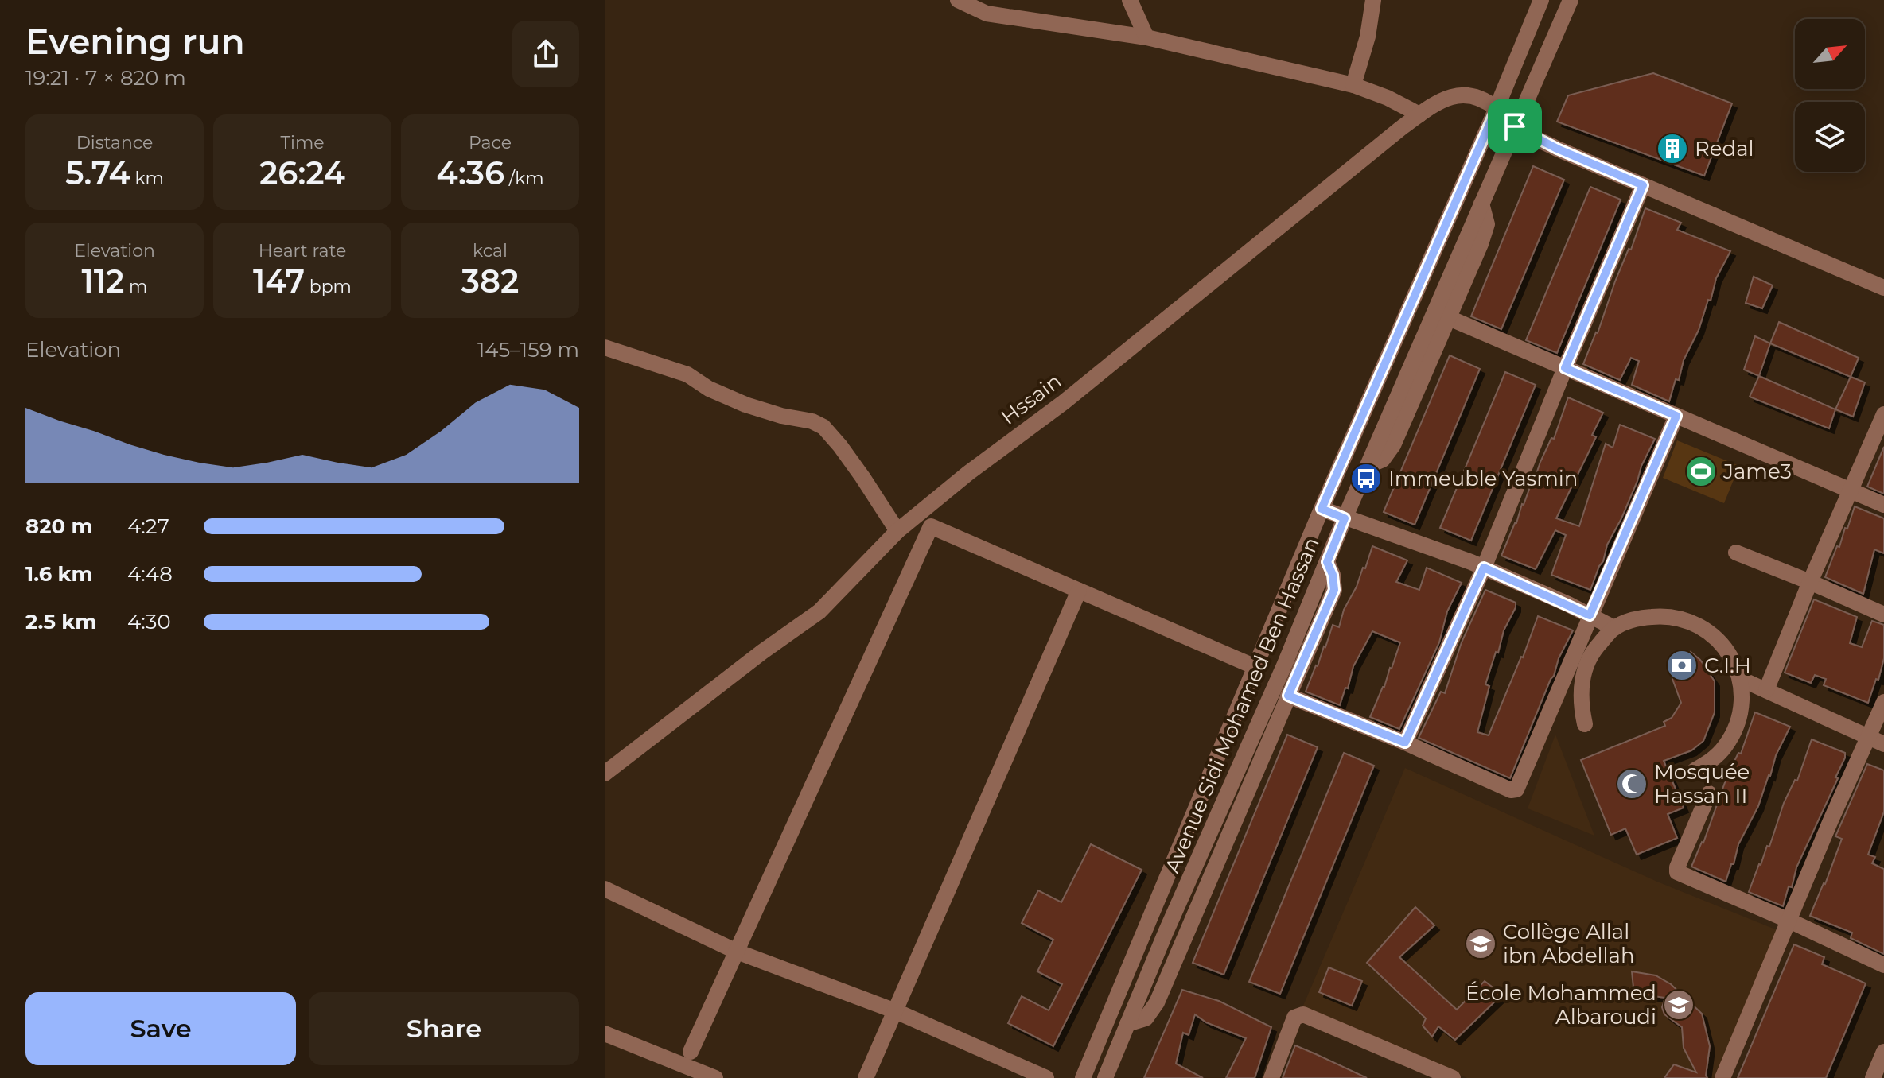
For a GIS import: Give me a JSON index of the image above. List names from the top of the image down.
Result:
{
  "streets": {
    "street": ["Hssain", "Avenue Sidi Mohamed Ben Hassan"]
  },
  "crossings": [
    ["Hssain", "Avenue Sidi Mohamed Ben Hassan"]
  ],
  "places": {
    "building": ["Redal"],
    "sports": ["Jame3"],
    "bus stop": ["Immeuble Yasmin"],
    "bank": ["C.I.H"],
    "mosque": ["Mosquée Hassan II"],
    "school or university": ["Collège Allal ibn Abdellah", "École Mohammed Albaroudi"]
  },
  "north": "top right",
  "page": {
    "heading": ["Evening run", "19:21 · 7 × 820 m"],
    "stats": [
      ["Distance", "5.74 km"],
      ["Time", "26:24"],
      ["Pace", "4:36 /km"],
      ["Elevation", "112 m"],
      ["Heart rate", "147 bpm"],
      ["kcal", "382"]
    ],
    "chart": ["Elevation", "145–159 m"],
    "list": [
      {
        "name": "820 m",
        "note": "4:27"
      },
      {
        "name": "1.6 km",
        "note": "4:48"
      },
      {
        "name": "2.5 km",
        "note": "4:30"
      }
    ],
    "buttons": ["Save", "Share"]
  }
}
